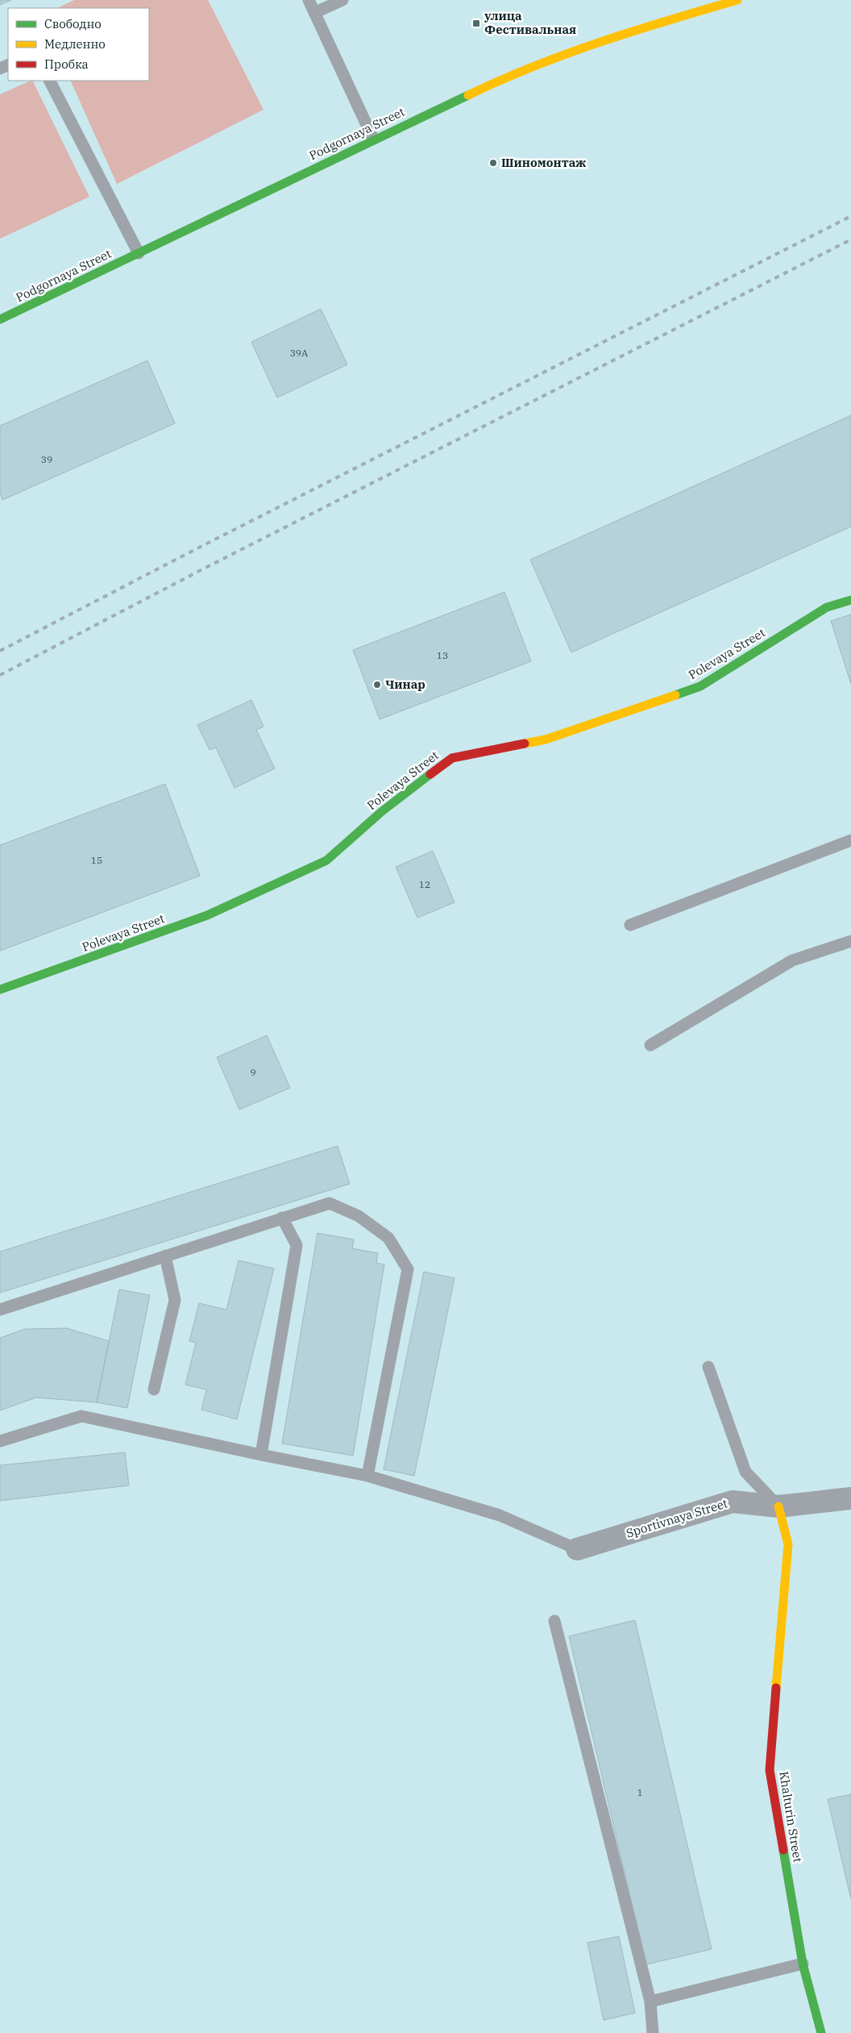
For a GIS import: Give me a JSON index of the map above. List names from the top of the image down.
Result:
{
  "streets": {
    "street": [
      "Podgornaya Street",
      "Polevaya Street",
      "Sportivnaya Street",
      "Khalturin Street"
    ]
  },
  "crossings": [
    ["Sportivnaya Street", "Khalturin Street"]
  ],
  "places": {
    "transit": ["улица Фестивальная"],
    "other": ["Шиномонтаж", "Чинар"]
  },
  "house_numbers": [
    "39А",
    "39",
    "13",
    "15",
    "12",
    "9",
    "1"
  ],
  "legend": ["Свободно", "Медленно", "Пробка"]
}
